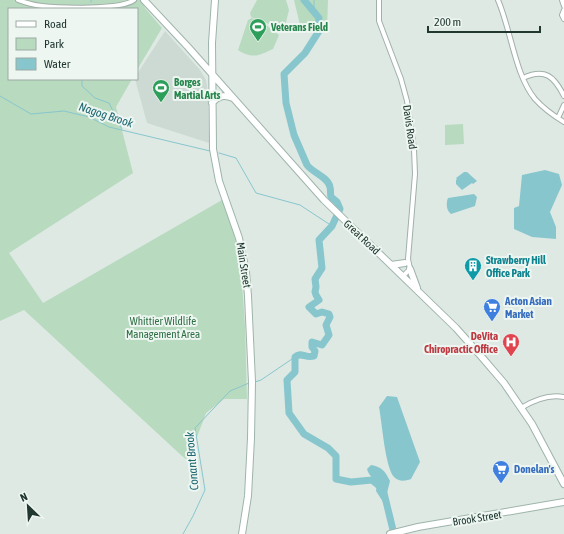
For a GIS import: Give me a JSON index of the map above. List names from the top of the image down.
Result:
{
  "streets": {
    "main road": ["Great Road", "Main Street", "Brook Street"],
    "street": ["Davis Road"]
  },
  "crossings": [
    ["Great Road", "Main Street"]
  ],
  "water": ["Nagog Brook", "Conant Brook"],
  "parks": ["Whittier Wildlife Management Area"],
  "places": {
    "sports": ["Veterans Field", "Borges Martial Arts"],
    "building": ["Strawberry Hill Office Park"],
    "supermarket": ["Acton Asian Market", "Donelan's"],
    "hospital": ["DeVita Chiropractic Office"]
  },
  "legend": ["Road", "Park", "Water"],
  "scale_bar": "200 m",
  "north": "top left"
}
